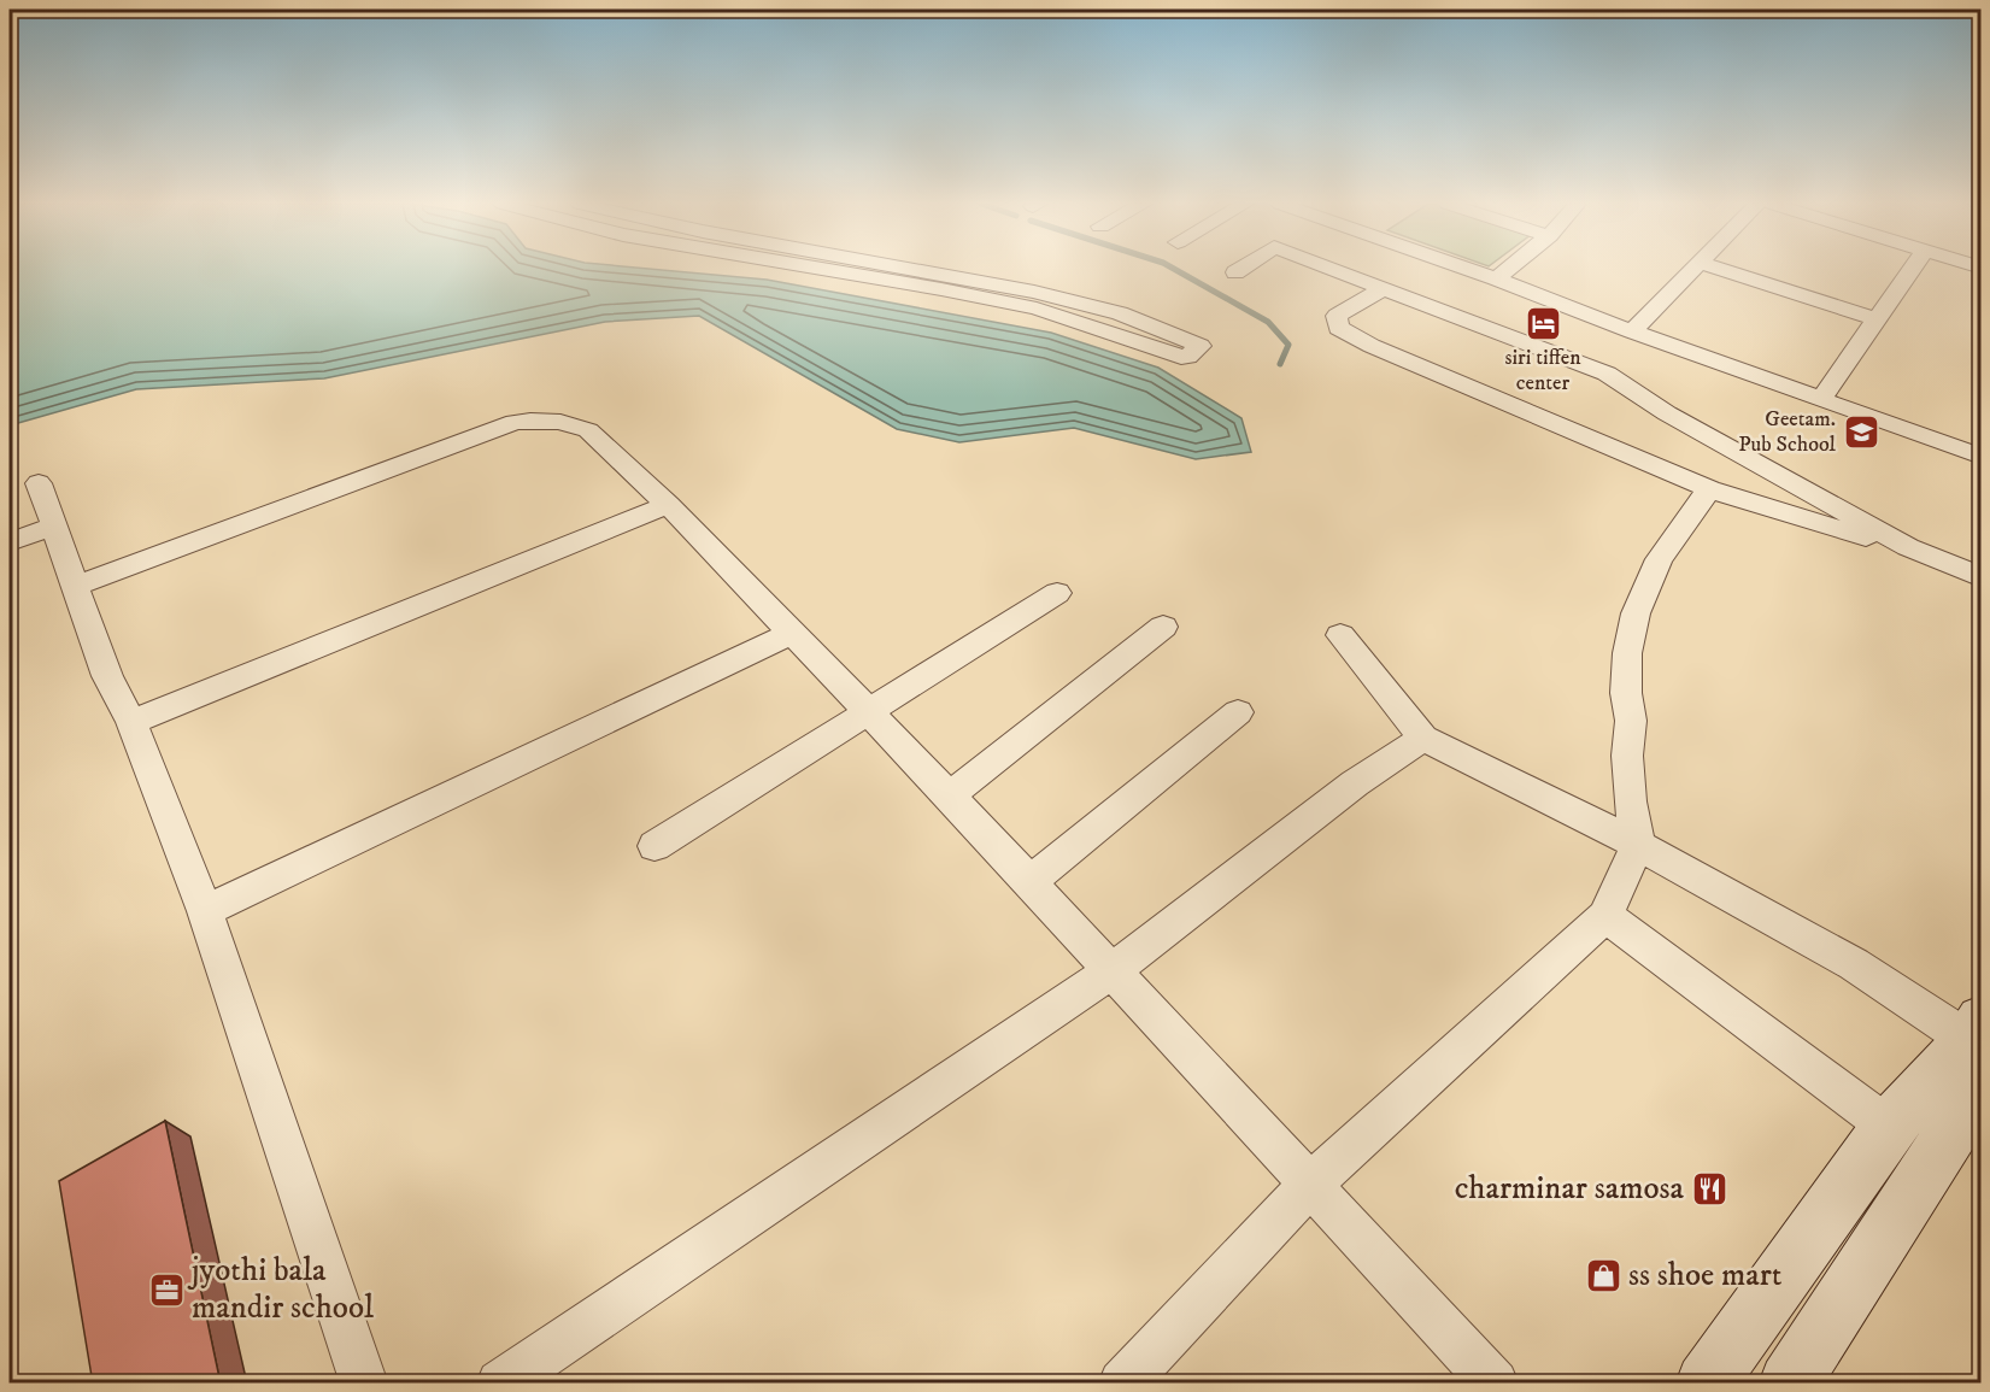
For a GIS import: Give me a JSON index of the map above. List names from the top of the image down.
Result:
{
  "places": {
    "hotel": ["siri tiffen center"],
    "school or university": ["Geetam. Pub School"],
    "restaurant": ["charminar samosa"],
    "shop": ["ss shoe mart"],
    "office": ["jyothi bala mandir school"]
  }
}
